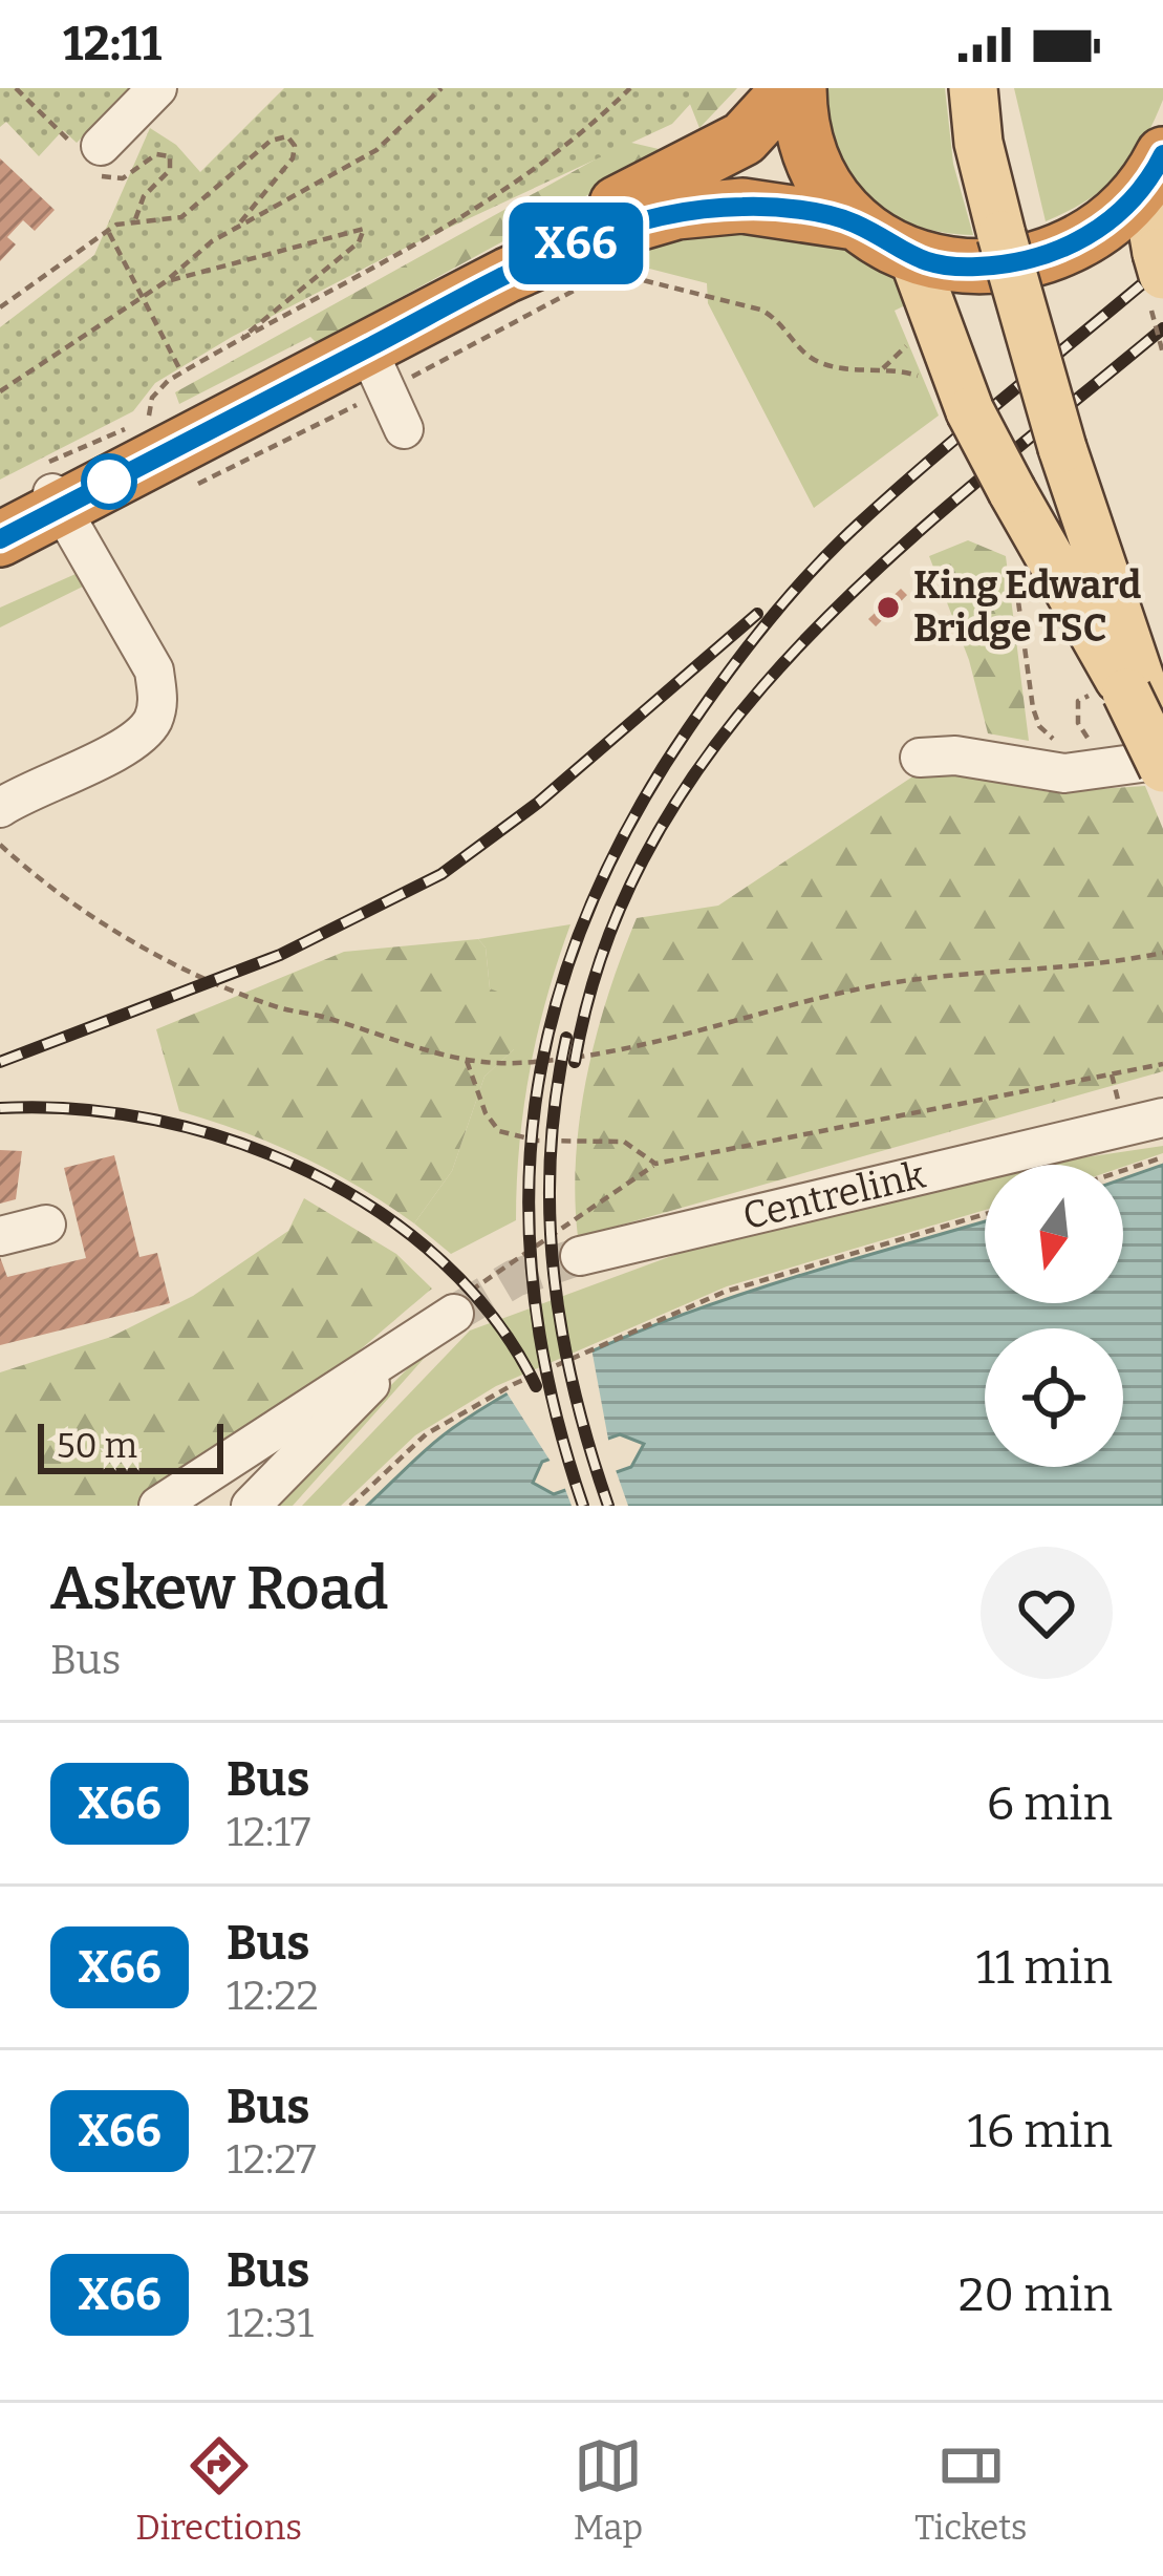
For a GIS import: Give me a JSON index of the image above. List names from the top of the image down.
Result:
{
  "streets": {
    "street": ["Centrelink"]
  },
  "places": ["King Edward Bridge TSC"],
  "lines": ["bus line X66"],
  "scale_bar": "50 m",
  "north": "bottom",
  "page": {
    "status": "12:11",
    "on_map": "X66",
    "scale": "50 m",
    "heading": ["Askew Road", "Bus"],
    "list": [
      {
        "mark": "X66",
        "name": "Bus",
        "note": "12:17",
        "value": "6 min"
      },
      {
        "mark": "X66",
        "name": "Bus",
        "note": "12:22",
        "value": "11 min"
      },
      {
        "mark": "X66",
        "name": "Bus",
        "note": "12:27",
        "value": "16 min"
      },
      {
        "mark": "X66",
        "name": "Bus",
        "note": "12:31",
        "value": "20 min"
      }
    ],
    "tabs": ["Directions", "Map", "Tickets"]
  }
}
